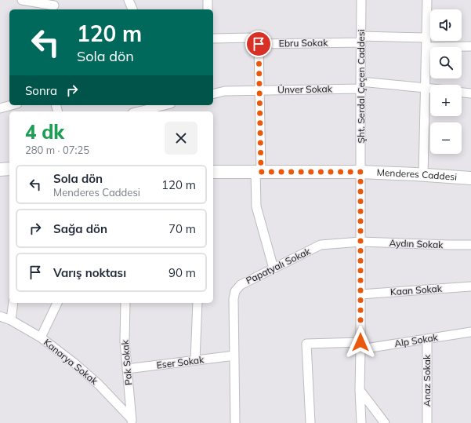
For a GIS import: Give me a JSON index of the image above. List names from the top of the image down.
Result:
{
  "streets": {
    "street": [
      "Ebru Sokak",
      "Şht. Serdal Çeçen Caddesi",
      "Ünver Sokak",
      "Menderes Caddesi",
      "Aydın Sokak",
      "Papatyalı Sokak",
      "Kaan Sokak",
      "Alp Sokak",
      "Kanarya Sokak",
      "Pak Sokak",
      "Eser Sokak",
      "Anaz Sokak"
    ]
  },
  "crossings": [
    ["Ebru Sokak", "Şht. Serdal Çeçen Caddesi"],
    ["Şht. Serdal Çeçen Caddesi", "Ünver Sokak"],
    ["Şht. Serdal Çeçen Caddesi", "Menderes Caddesi"],
    ["Şht. Serdal Çeçen Caddesi", "Aydın Sokak"],
    ["Şht. Serdal Çeçen Caddesi", "Papatyalı Sokak"],
    ["Şht. Serdal Çeçen Caddesi", "Kaan Sokak"],
    ["Şht. Serdal Çeçen Caddesi", "Alp Sokak"],
    ["Aydın Sokak", "Papatyalı Sokak"],
    ["Papatyalı Sokak", "Eser Sokak"],
    ["Alp Sokak", "Anaz Sokak"],
    ["Kanarya Sokak", "Pak Sokak"],
    ["Pak Sokak", "Eser Sokak"]
  ],
  "page": {
    "map_buttons": ["+", "−"],
    "turn": ["120 m", "Sola dön"],
    "then": "Sonra",
    "heading": ["4 dk", "280 m · 07:25"],
    "list": [
      {
        "name": "Sola dön",
        "note": "Menderes Caddesi",
        "value": "120 m"
      },
      {
        "name": "Sağa dön",
        "value": "70 m"
      },
      {
        "name": "Varış noktası",
        "value": "90 m"
      }
    ]
  }
}
